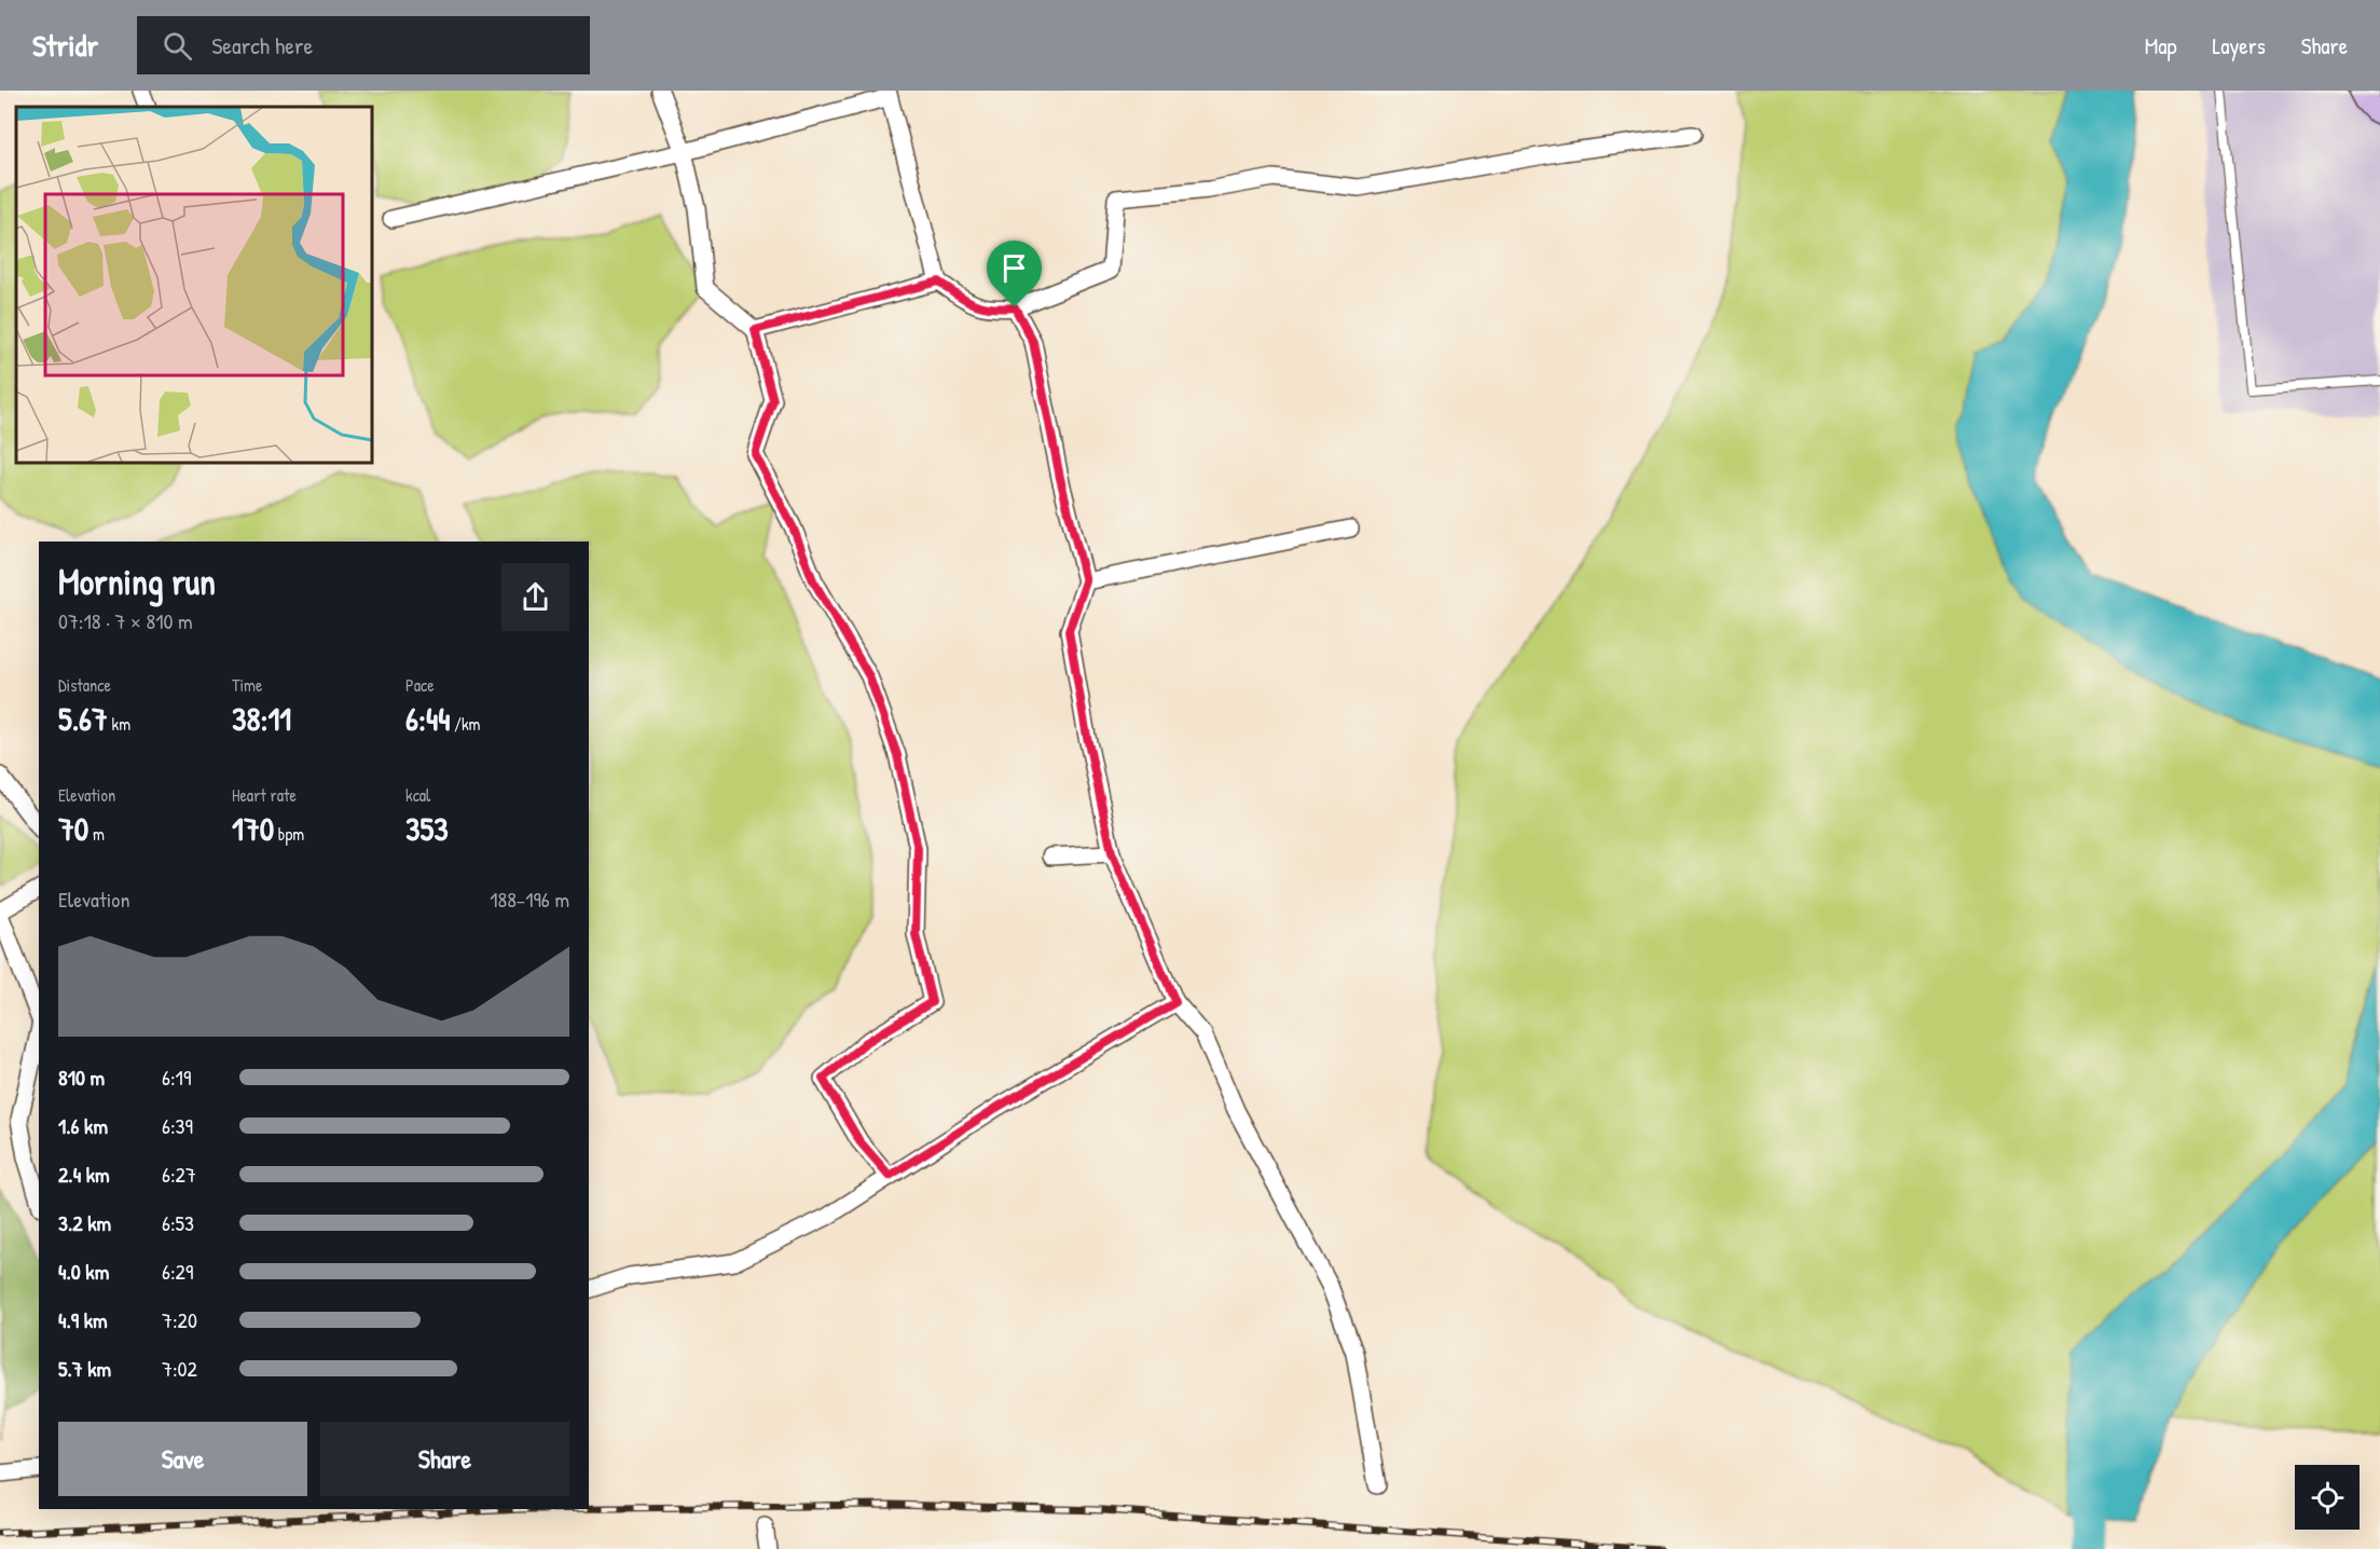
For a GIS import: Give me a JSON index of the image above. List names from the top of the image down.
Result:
{
  "page": {
    "header": "Stridr",
    "search": "Search here",
    "nav": ["Map", "Layers", "Share"],
    "heading": ["Morning run", "07:18 · 7 × 810 m"],
    "stats": [
      ["Distance", "5.67 km"],
      ["Time", "38:11"],
      ["Pace", "6:44 /km"],
      ["Elevation", "70 m"],
      ["Heart rate", "170 bpm"],
      ["kcal", "353"]
    ],
    "chart": ["Elevation", "188–196 m"],
    "list": [
      {
        "name": "810 m",
        "note": "6:19"
      },
      {
        "name": "1.6 km",
        "note": "6:39"
      },
      {
        "name": "2.4 km",
        "note": "6:27"
      },
      {
        "name": "3.2 km",
        "note": "6:53"
      },
      {
        "name": "4.0 km",
        "note": "6:29"
      },
      {
        "name": "4.9 km",
        "note": "7:20"
      },
      {
        "name": "5.7 km",
        "note": "7:02"
      }
    ],
    "buttons": ["Save", "Share"]
  }
}
